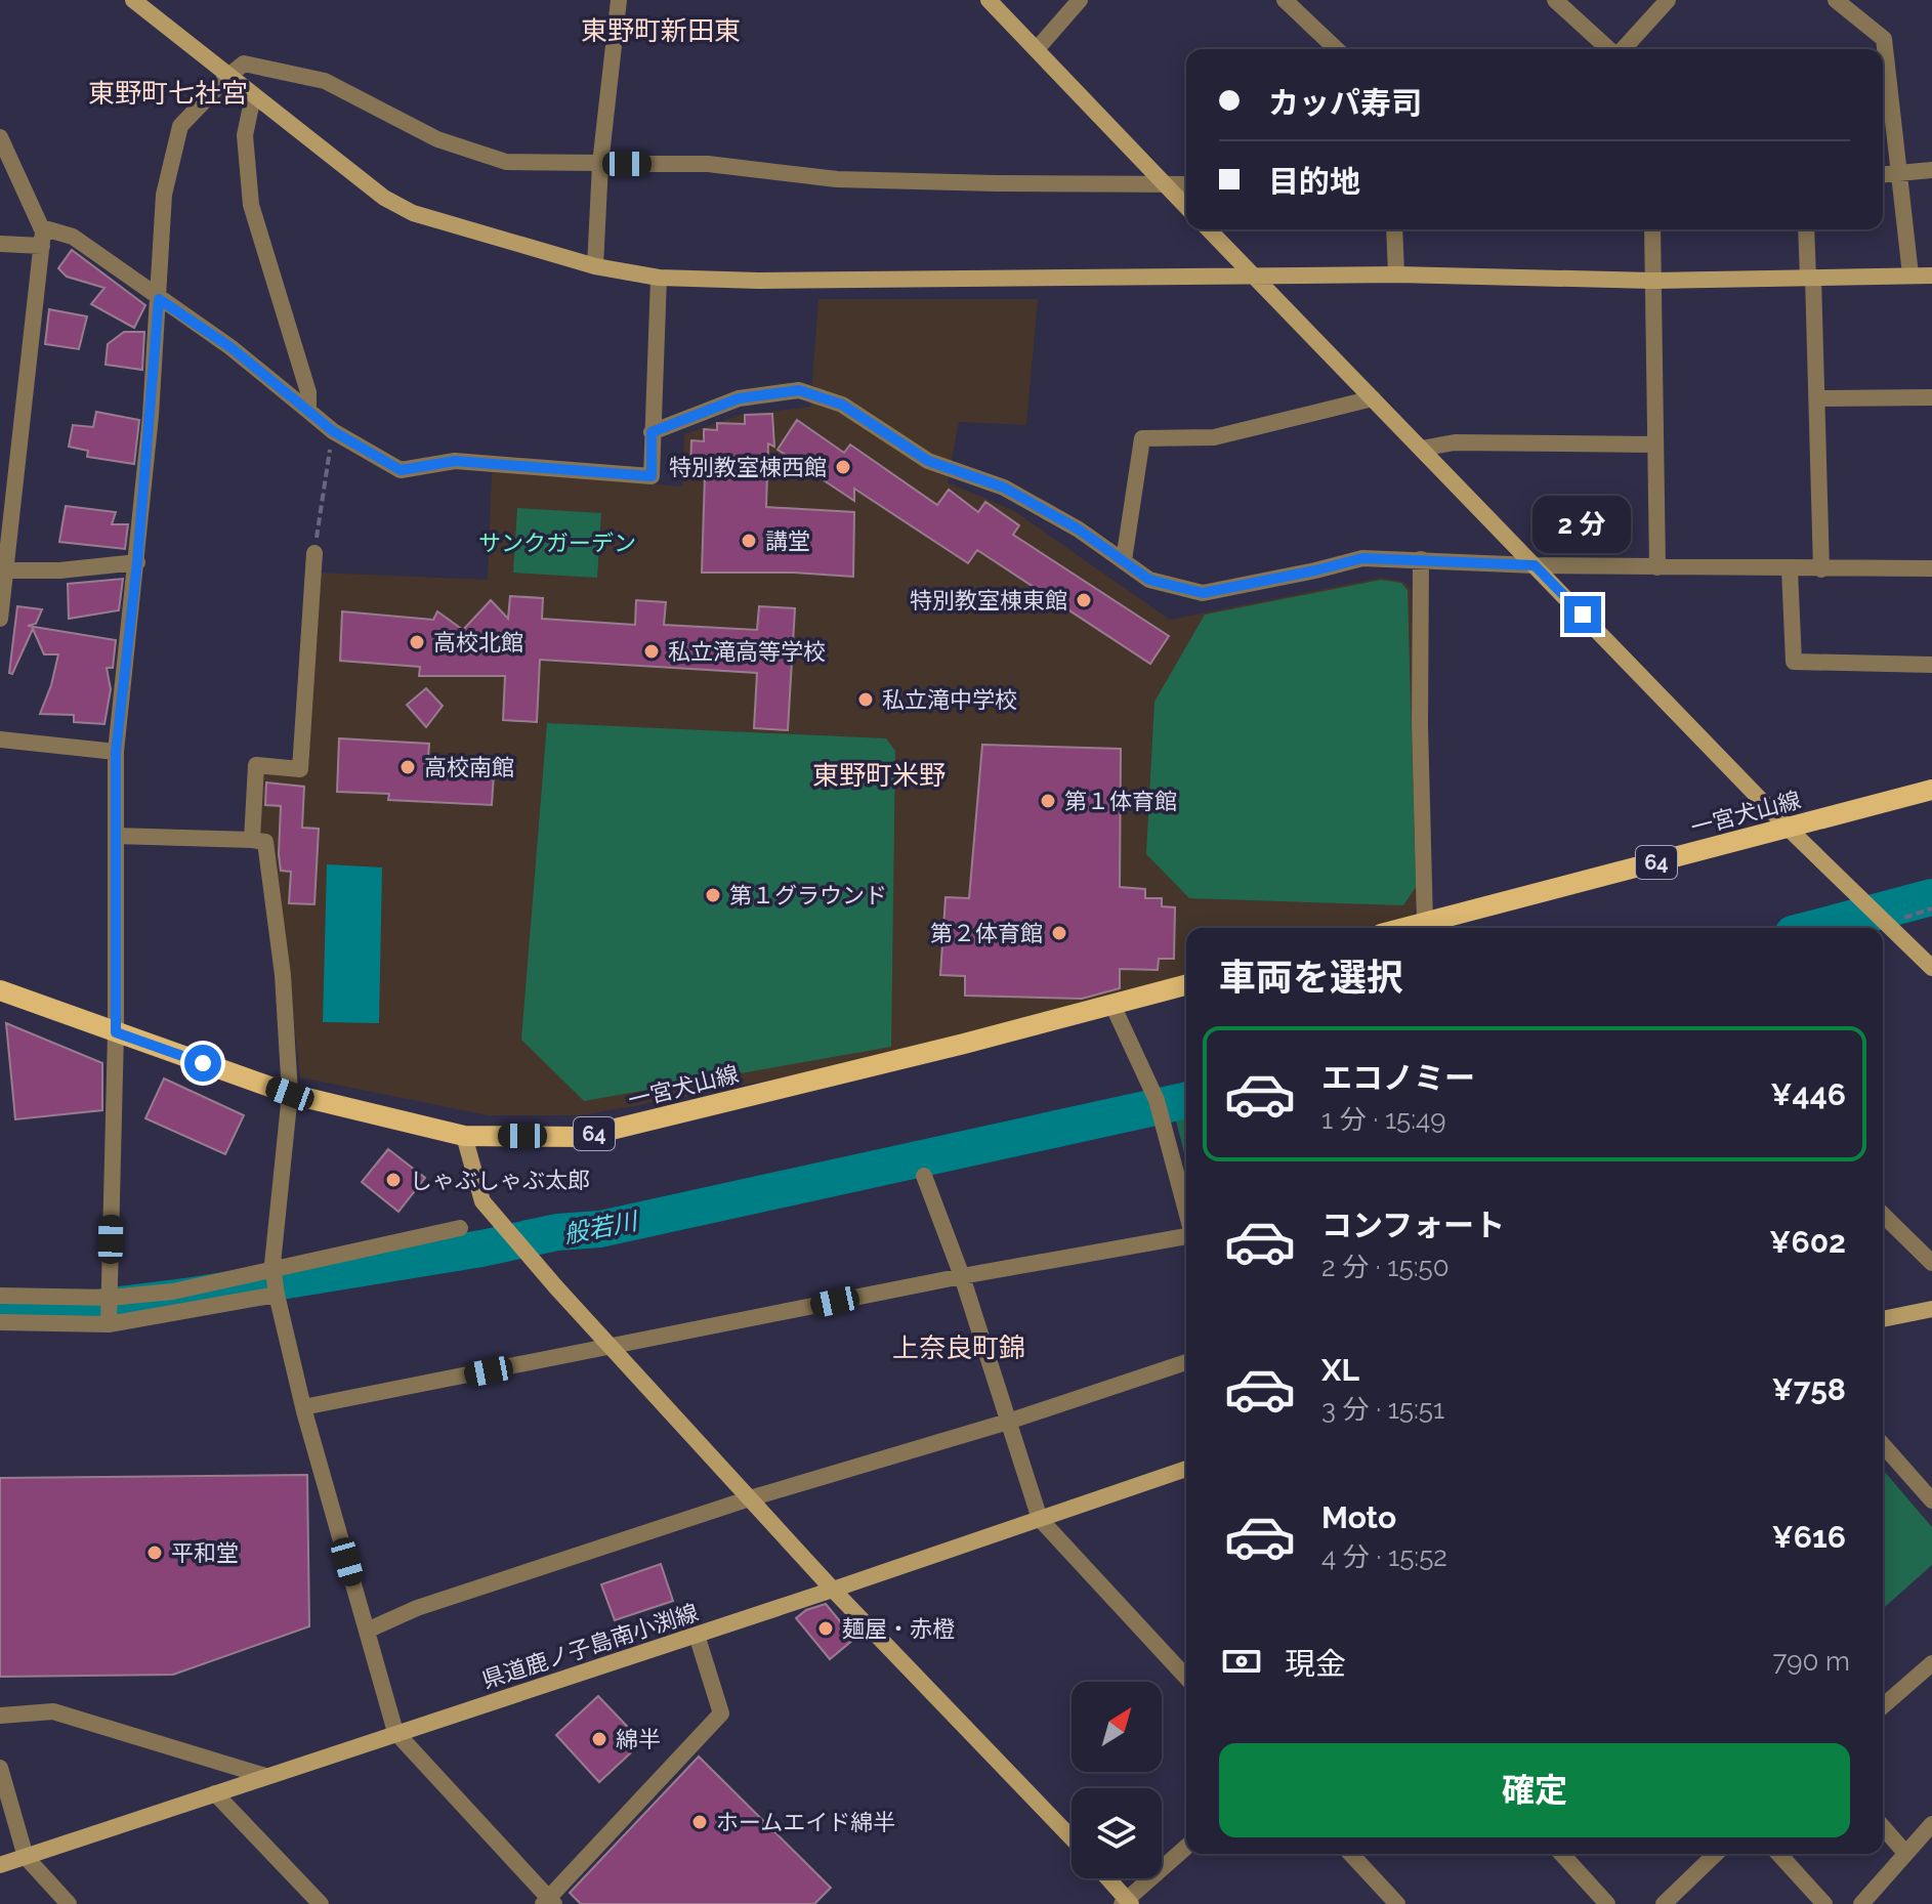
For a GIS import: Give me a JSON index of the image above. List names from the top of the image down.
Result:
{
  "streets": {
    "main road": ["一宮犬山線", "64"],
    "street": ["県道鹿ノ子島南小渕線"]
  },
  "districts": [
    "東野町新田東",
    "東野町七社宮",
    "東野町米野",
    "上奈良町錦"
  ],
  "water": ["般若川"],
  "parks": ["サンクガーデン"],
  "places": [
    "特別教室棟西館",
    "講堂",
    "特別教室棟東館",
    "高校北館",
    "私立滝高等学校",
    "私立滝中学校",
    "高校南館",
    "第１体育館",
    "第１グラウンド",
    "第２体育館",
    "しゃぶしゃぶ太郎",
    "平和堂",
    "麺屋・赤橙",
    "綿半",
    "ホームエイド綿半"
  ],
  "north": "top right",
  "page": {
    "banner": ["カッパ寿司", "目的地"],
    "bubble": "2 分",
    "heading": "車両を選択",
    "list": [
      {
        "name": "エコノミー",
        "note": "1 分 · 15:49",
        "value": "¥446"
      },
      {
        "name": "コンフォート",
        "note": "2 分 · 15:50",
        "value": "¥602"
      },
      {
        "name": "XL",
        "note": "3 分 · 15:51",
        "value": "¥758"
      },
      {
        "name": "Moto",
        "note": "4 分 · 15:52",
        "value": "¥616"
      }
    ],
    "pay": ["現金", "790 m"],
    "buttons": "確定"
  }
}
